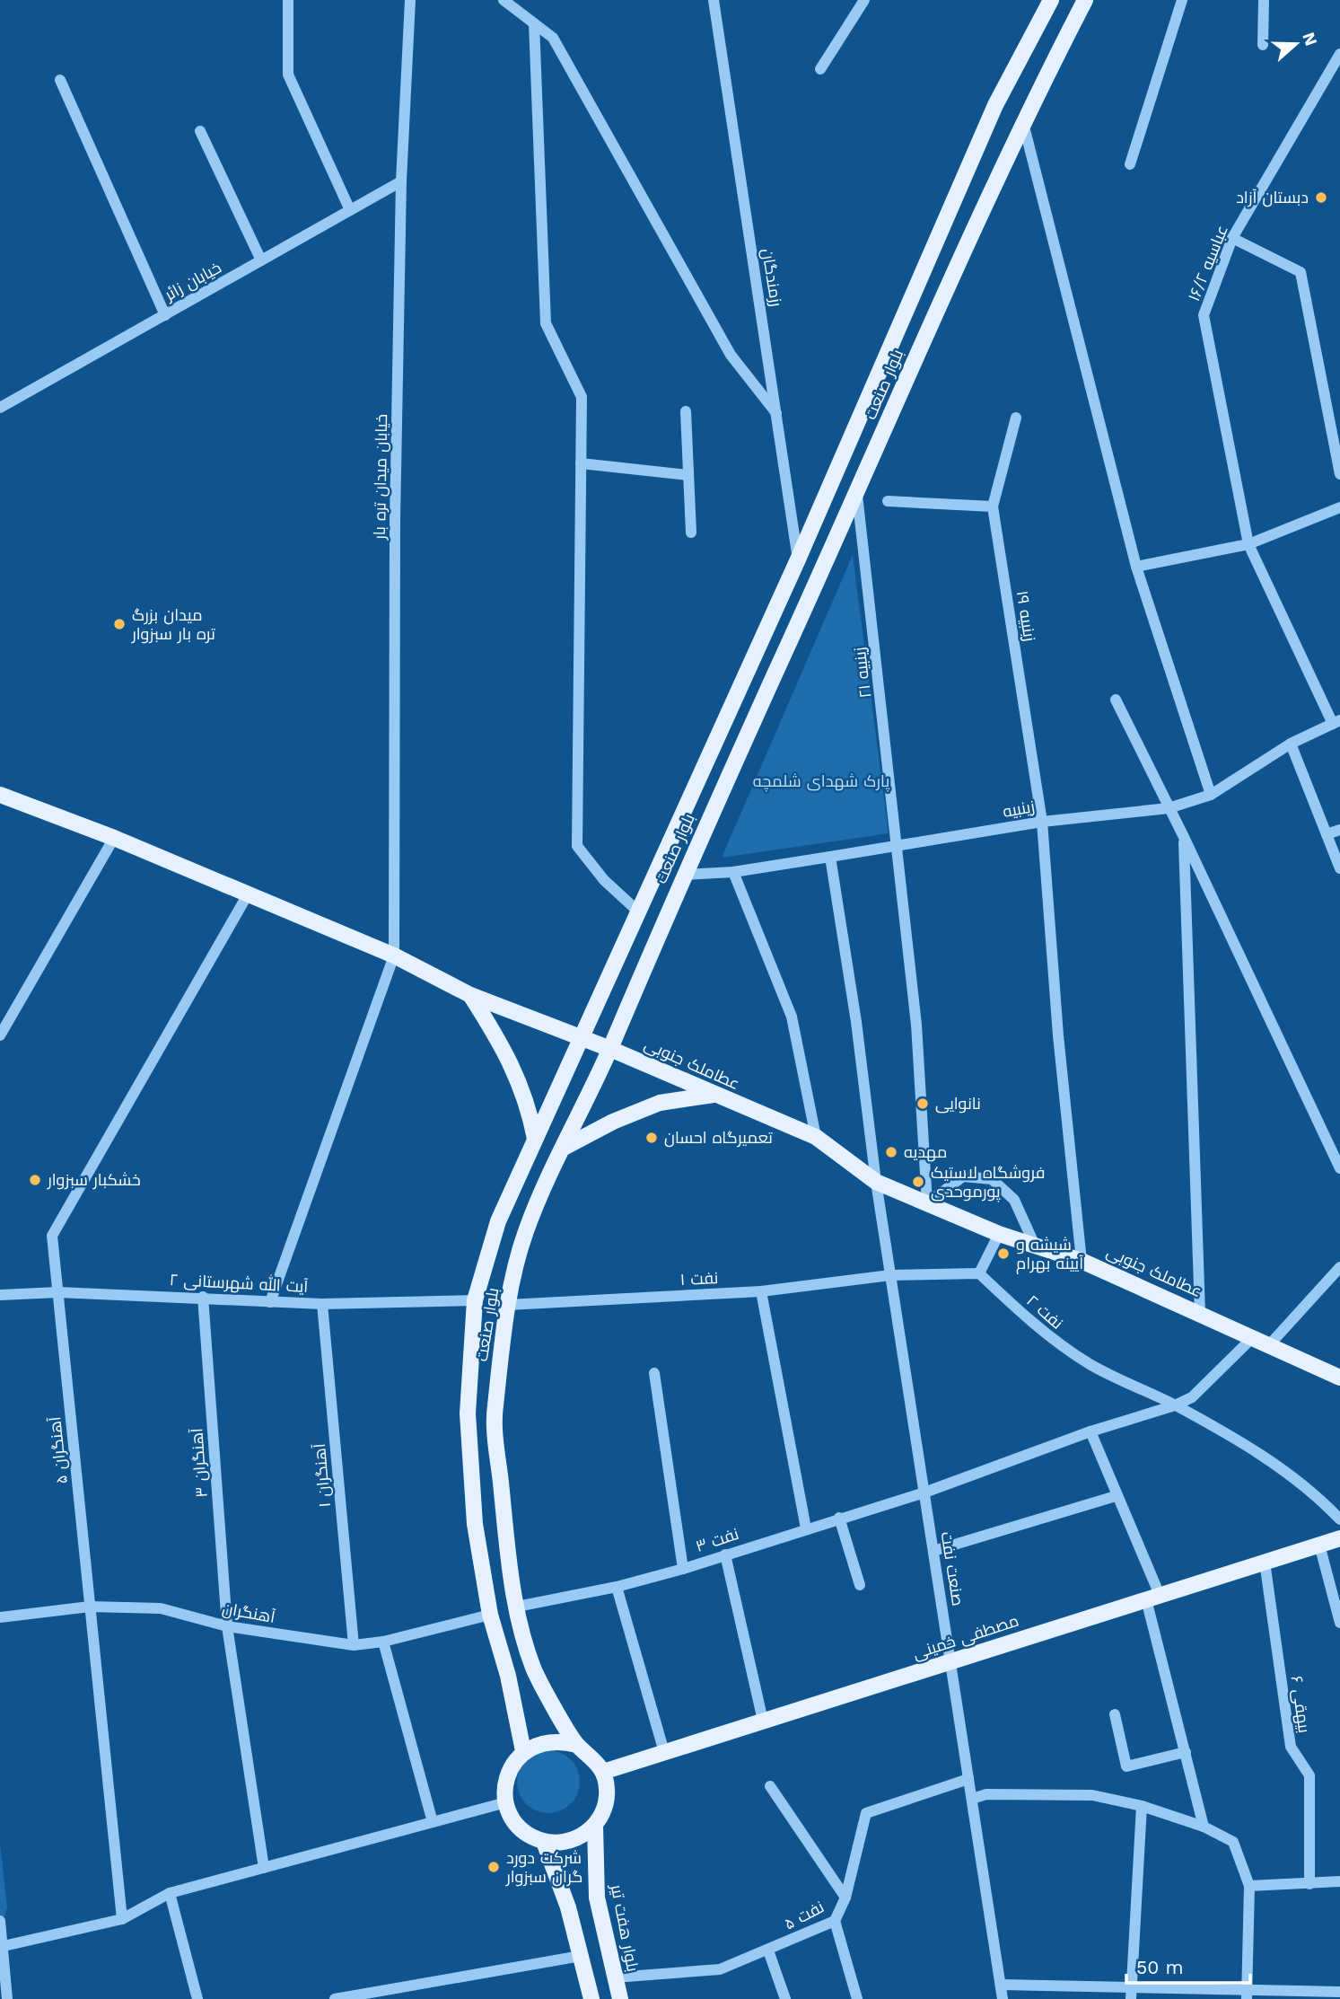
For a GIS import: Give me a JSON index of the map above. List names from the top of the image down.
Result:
{
  "streets": {
    "main road": [
      "بلوار صنعت",
      "عطاملک جنوبی",
      "مصطفی خمینی",
      "بلوار هفت تیر"
    ],
    "street": [
      "عباسیه ۱۶/۲",
      "رزمندگان",
      "خیابان زائر",
      "خیابان میدان تره بار",
      "زینبیه ۱۹",
      "زینبیه ۲۱",
      "زینبیه",
      "نفت ۱",
      "آیت الله شهرستانی ۲",
      "نفت ۲",
      "آهنگران ۵",
      "آهنگران ۳",
      "آهنگران ۱",
      "نفت ۳",
      "صنعت نفت",
      "آهنگران",
      "بیهقی ۶",
      "نفت ۵"
    ]
  },
  "crossings": [
    ["عباسیه ۱۶/۲", "زینبیه"],
    ["رزمندگان", "بلوار صنعت"],
    ["خیابان زائر", "خیابان میدان تره بار"],
    ["بلوار صنعت", "زینبیه ۲۱"],
    ["بلوار صنعت", "زینبیه"],
    ["بلوار صنعت", "عطاملک جنوبی"],
    ["بلوار صنعت", "نفت ۱"],
    ["بلوار صنعت", "آیت الله شهرستانی ۲"],
    ["بلوار صنعت", "نفت ۳"],
    ["بلوار صنعت", "آهنگران"],
    ["بلوار صنعت", "مصطفی خمینی"],
    ["بلوار صنعت", "بلوار هفت تیر"],
    ["خیابان میدان تره بار", "عطاملک جنوبی"],
    ["خیابان میدان تره بار", "آیت الله شهرستانی ۲"],
    ["زینبیه ۱۹", "زینبیه"],
    ["زینبیه ۱۹", "عطاملک جنوبی"],
    ["زینبیه ۲۱", "زینبیه"],
    ["زینبیه ۲۱", "عطاملک جنوبی"],
    ["زینبیه", "صنعت نفت"],
    ["عطاملک جنوبی", "آهنگران ۵"],
    ["عطاملک جنوبی", "نفت ۳"],
    ["عطاملک جنوبی", "صنعت نفت"],
    ["نفت ۱", "صنعت نفت"],
    ["آیت الله شهرستانی ۲", "آهنگران ۵"],
    ["آیت الله شهرستانی ۲", "آهنگران ۳"],
    ["آیت الله شهرستانی ۲", "آهنگران ۱"],
    ["نفت ۲", "نفت ۳"],
    ["آهنگران ۵", "آهنگران"],
    ["آهنگران ۳", "آهنگران"],
    ["آهنگران ۱", "آهنگران"],
    ["نفت ۳", "صنعت نفت"],
    ["صنعت نفت", "مصطفی خمینی"],
    ["صنعت نفت", "نفت ۵"],
    ["مصطفی خمینی", "بیهقی ۶"],
    ["مصطفی خمینی", "بلوار هفت تیر"],
    ["نفت ۵", "بلوار هفت تیر"]
  ],
  "parks": ["پارک شهدای شلمچه"],
  "places": [
    "دبستان آزاد",
    "میدان بزرگ تره بار سبزوار",
    "نانوایی",
    "تعمیرگاه احسان",
    "مهدیه",
    "خشکبار سبزوار",
    "فروشگاه لاستیک پورموحدی",
    "شیشه و آیینه بهرام",
    "شرکت دورد گران سبزوار"
  ],
  "scale_bar": "50 m",
  "north": "right"
}
